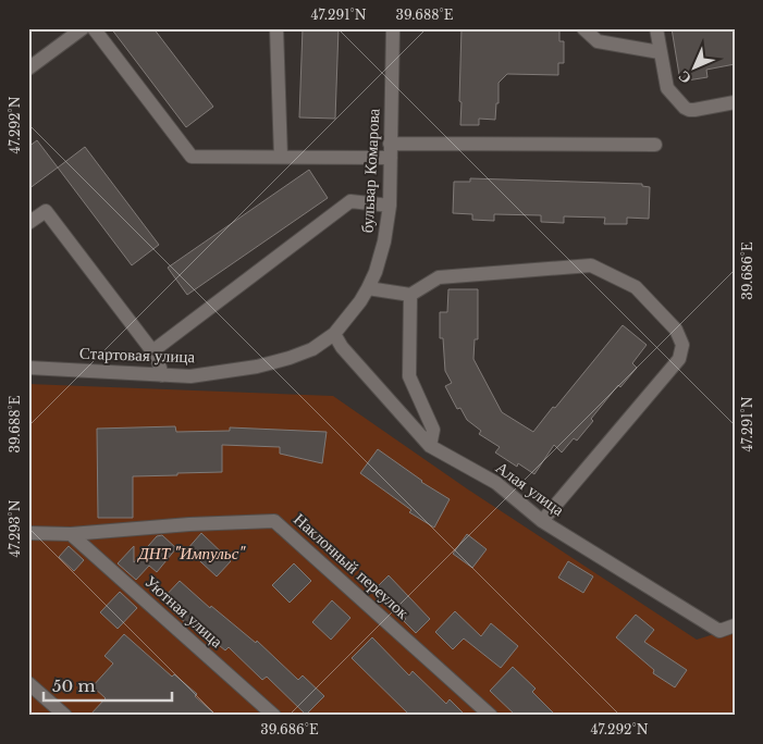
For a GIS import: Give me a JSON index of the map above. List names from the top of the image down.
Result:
{
  "streets": {
    "street": [
      "бульвар Комарова",
      "Стартовая улица",
      "Алая улица",
      "Наклонный переулок",
      "Уютная улица"
    ]
  },
  "crossings": [
    ["бульвар Комарова", "Стартовая улица"],
    ["бульвар Комарова", "Алая улица"],
    ["Стартовая улица", "Алая улица"],
    ["Наклонный переулок", "Уютная улица"]
  ],
  "parks": ["ДНТ \"Импульс\""],
  "scale_bar": "50 m",
  "north": "bottom left",
  "coordinates": [
    "47.291°N",
    "39.688°E",
    "47.292°N",
    "39.686°E",
    "47.293°N"
  ]
}
